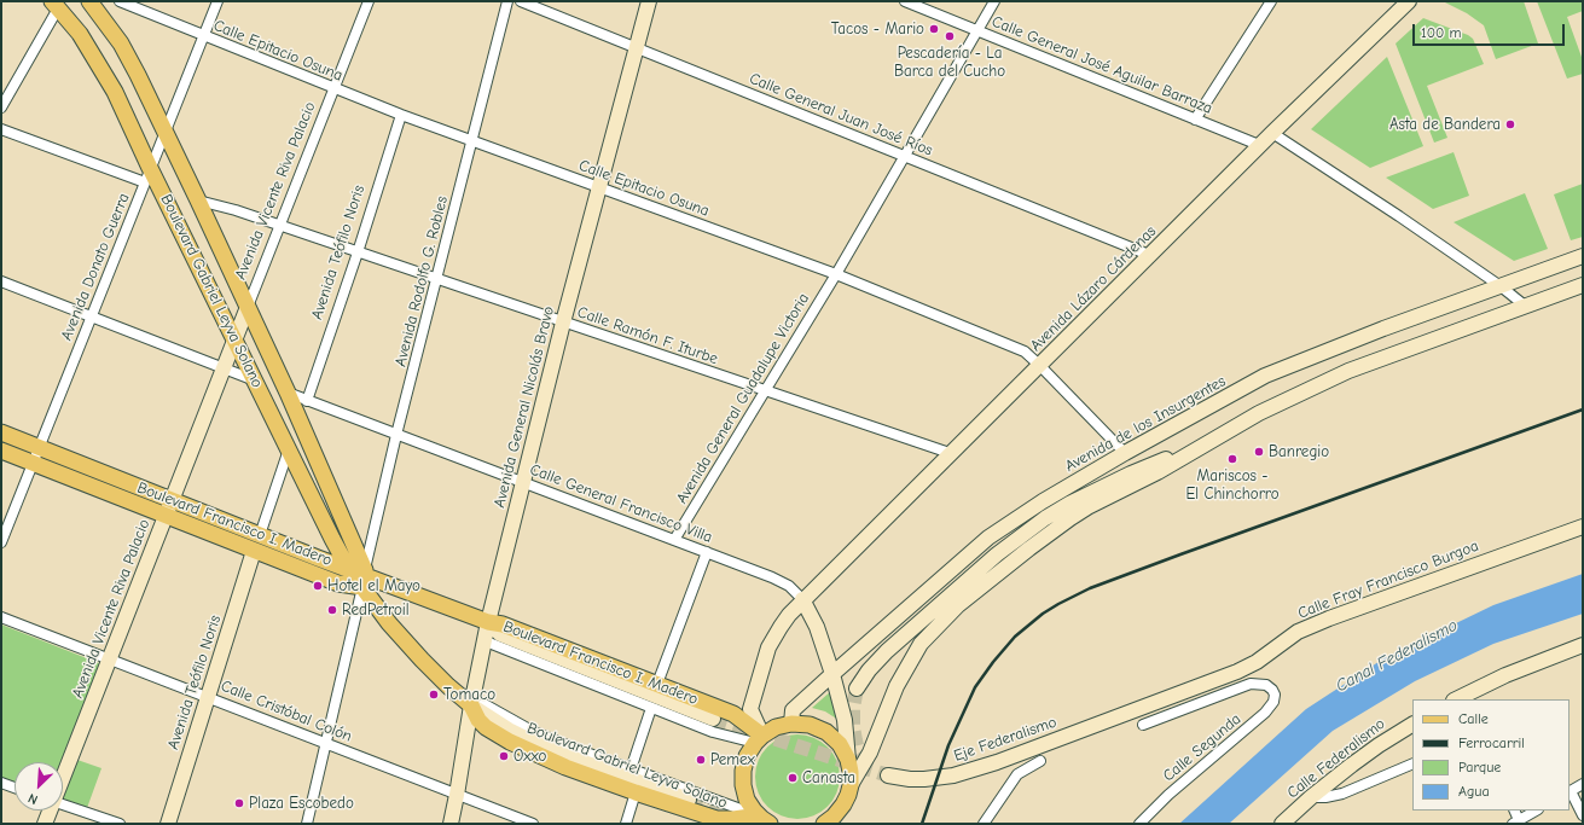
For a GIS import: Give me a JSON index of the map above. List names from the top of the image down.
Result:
{
  "streets": {
    "main road": [
      "Avenida Vicente Riva Palacio",
      "Avenida Teófilo Noris",
      "Avenida Lázaro Cárdenas",
      "Boulevard Gabriel Leyva Solano",
      "Avenida General Nicolás Bravo",
      "Avenida de los Insurgentes",
      "Boulevard Francisco I. Madero",
      "Calle Fray Francisco Burgoa",
      "Eje Federalismo",
      "Calle Federalismo"
    ],
    "street": [
      "Calle Epitacio Osuna",
      "Calle General José Aguilar Barraza",
      "Calle General Juan José Ríos",
      "Avenida Donato Guerra",
      "Avenida Rodolfo G. Robles",
      "Calle Ramón F. Iturbe",
      "Avenida General Guadalupe Victoria",
      "Calle General Francisco Villa",
      "Calle Cristóbal Colón",
      "Calle Segunda"
    ]
  },
  "crossings": [
    ["Calle Epitacio Osuna", "Avenida Vicente Riva Palacio"],
    ["Calle Epitacio Osuna", "Avenida Teófilo Noris"],
    ["Calle Epitacio Osuna", "Avenida Donato Guerra"],
    ["Calle Epitacio Osuna", "Avenida Rodolfo G. Robles"],
    ["Calle Epitacio Osuna", "Avenida Lázaro Cárdenas"],
    ["Calle Epitacio Osuna", "Avenida General Guadalupe Victoria"],
    ["Calle Epitacio Osuna", "Avenida General Nicolás Bravo"],
    ["Calle Epitacio Osuna", "Avenida de los Insurgentes"],
    ["Calle General José Aguilar Barraza", "Avenida Lázaro Cárdenas"],
    ["Calle General José Aguilar Barraza", "Avenida General Guadalupe Victoria"],
    ["Calle General Juan José Ríos", "Avenida Lázaro Cárdenas"],
    ["Calle General Juan José Ríos", "Avenida General Guadalupe Victoria"],
    ["Calle General Juan José Ríos", "Avenida General Nicolás Bravo"],
    ["Avenida Vicente Riva Palacio", "Boulevard Gabriel Leyva Solano"],
    ["Avenida Vicente Riva Palacio", "Calle Ramón F. Iturbe"],
    ["Avenida Vicente Riva Palacio", "Boulevard Francisco I. Madero"],
    ["Avenida Vicente Riva Palacio", "Calle Cristóbal Colón"],
    ["Avenida Teófilo Noris", "Calle Ramón F. Iturbe"],
    ["Avenida Teófilo Noris", "Calle General Francisco Villa"],
    ["Avenida Teófilo Noris", "Boulevard Francisco I. Madero"],
    ["Avenida Teófilo Noris", "Calle Cristóbal Colón"],
    ["Avenida Donato Guerra", "Boulevard Gabriel Leyva Solano"],
    ["Avenida Donato Guerra", "Boulevard Francisco I. Madero"],
    ["Avenida Rodolfo G. Robles", "Boulevard Gabriel Leyva Solano"],
    ["Avenida Rodolfo G. Robles", "Calle Ramón F. Iturbe"],
    ["Avenida Rodolfo G. Robles", "Calle General Francisco Villa"],
    ["Avenida Rodolfo G. Robles", "Boulevard Francisco I. Madero"],
    ["Avenida Rodolfo G. Robles", "Calle Cristóbal Colón"],
    ["Avenida Lázaro Cárdenas", "Calle Ramón F. Iturbe"],
    ["Avenida Lázaro Cárdenas", "Calle General Francisco Villa"],
    ["Avenida Lázaro Cárdenas", "Boulevard Francisco I. Madero"],
    ["Boulevard Gabriel Leyva Solano", "Calle Ramón F. Iturbe"],
    ["Boulevard Gabriel Leyva Solano", "Avenida General Nicolás Bravo"],
    ["Boulevard Gabriel Leyva Solano", "Calle General Francisco Villa"],
    ["Boulevard Gabriel Leyva Solano", "Boulevard Francisco I. Madero"],
    ["Calle Ramón F. Iturbe", "Avenida General Guadalupe Victoria"],
    ["Calle Ramón F. Iturbe", "Avenida General Nicolás Bravo"],
    ["Avenida General Guadalupe Victoria", "Calle General Francisco Villa"],
    ["Avenida General Nicolás Bravo", "Calle General Francisco Villa"],
    ["Avenida General Nicolás Bravo", "Boulevard Francisco I. Madero"],
    ["Avenida General Nicolás Bravo", "Calle Cristóbal Colón"],
    ["Calle Fray Francisco Burgoa", "Eje Federalismo"]
  ],
  "water": ["Canal Federalismo"],
  "places": [
    "Tacos - Mario",
    "Pescadería - La Barca del Cucho",
    "Asta de Bandera",
    "Banregio",
    "Mariscos - El Chinchorro",
    "Hotel el Mayo",
    "RedPetroil",
    "Tomaco",
    "Oxxo",
    "Pemex",
    "Canasta",
    "Plaza Escobedo"
  ],
  "legend": [
    "Calle",
    "Ferrocarril",
    "Parque",
    "Agua"
  ],
  "scale_bar": "100 m",
  "north": "bottom left"
}
